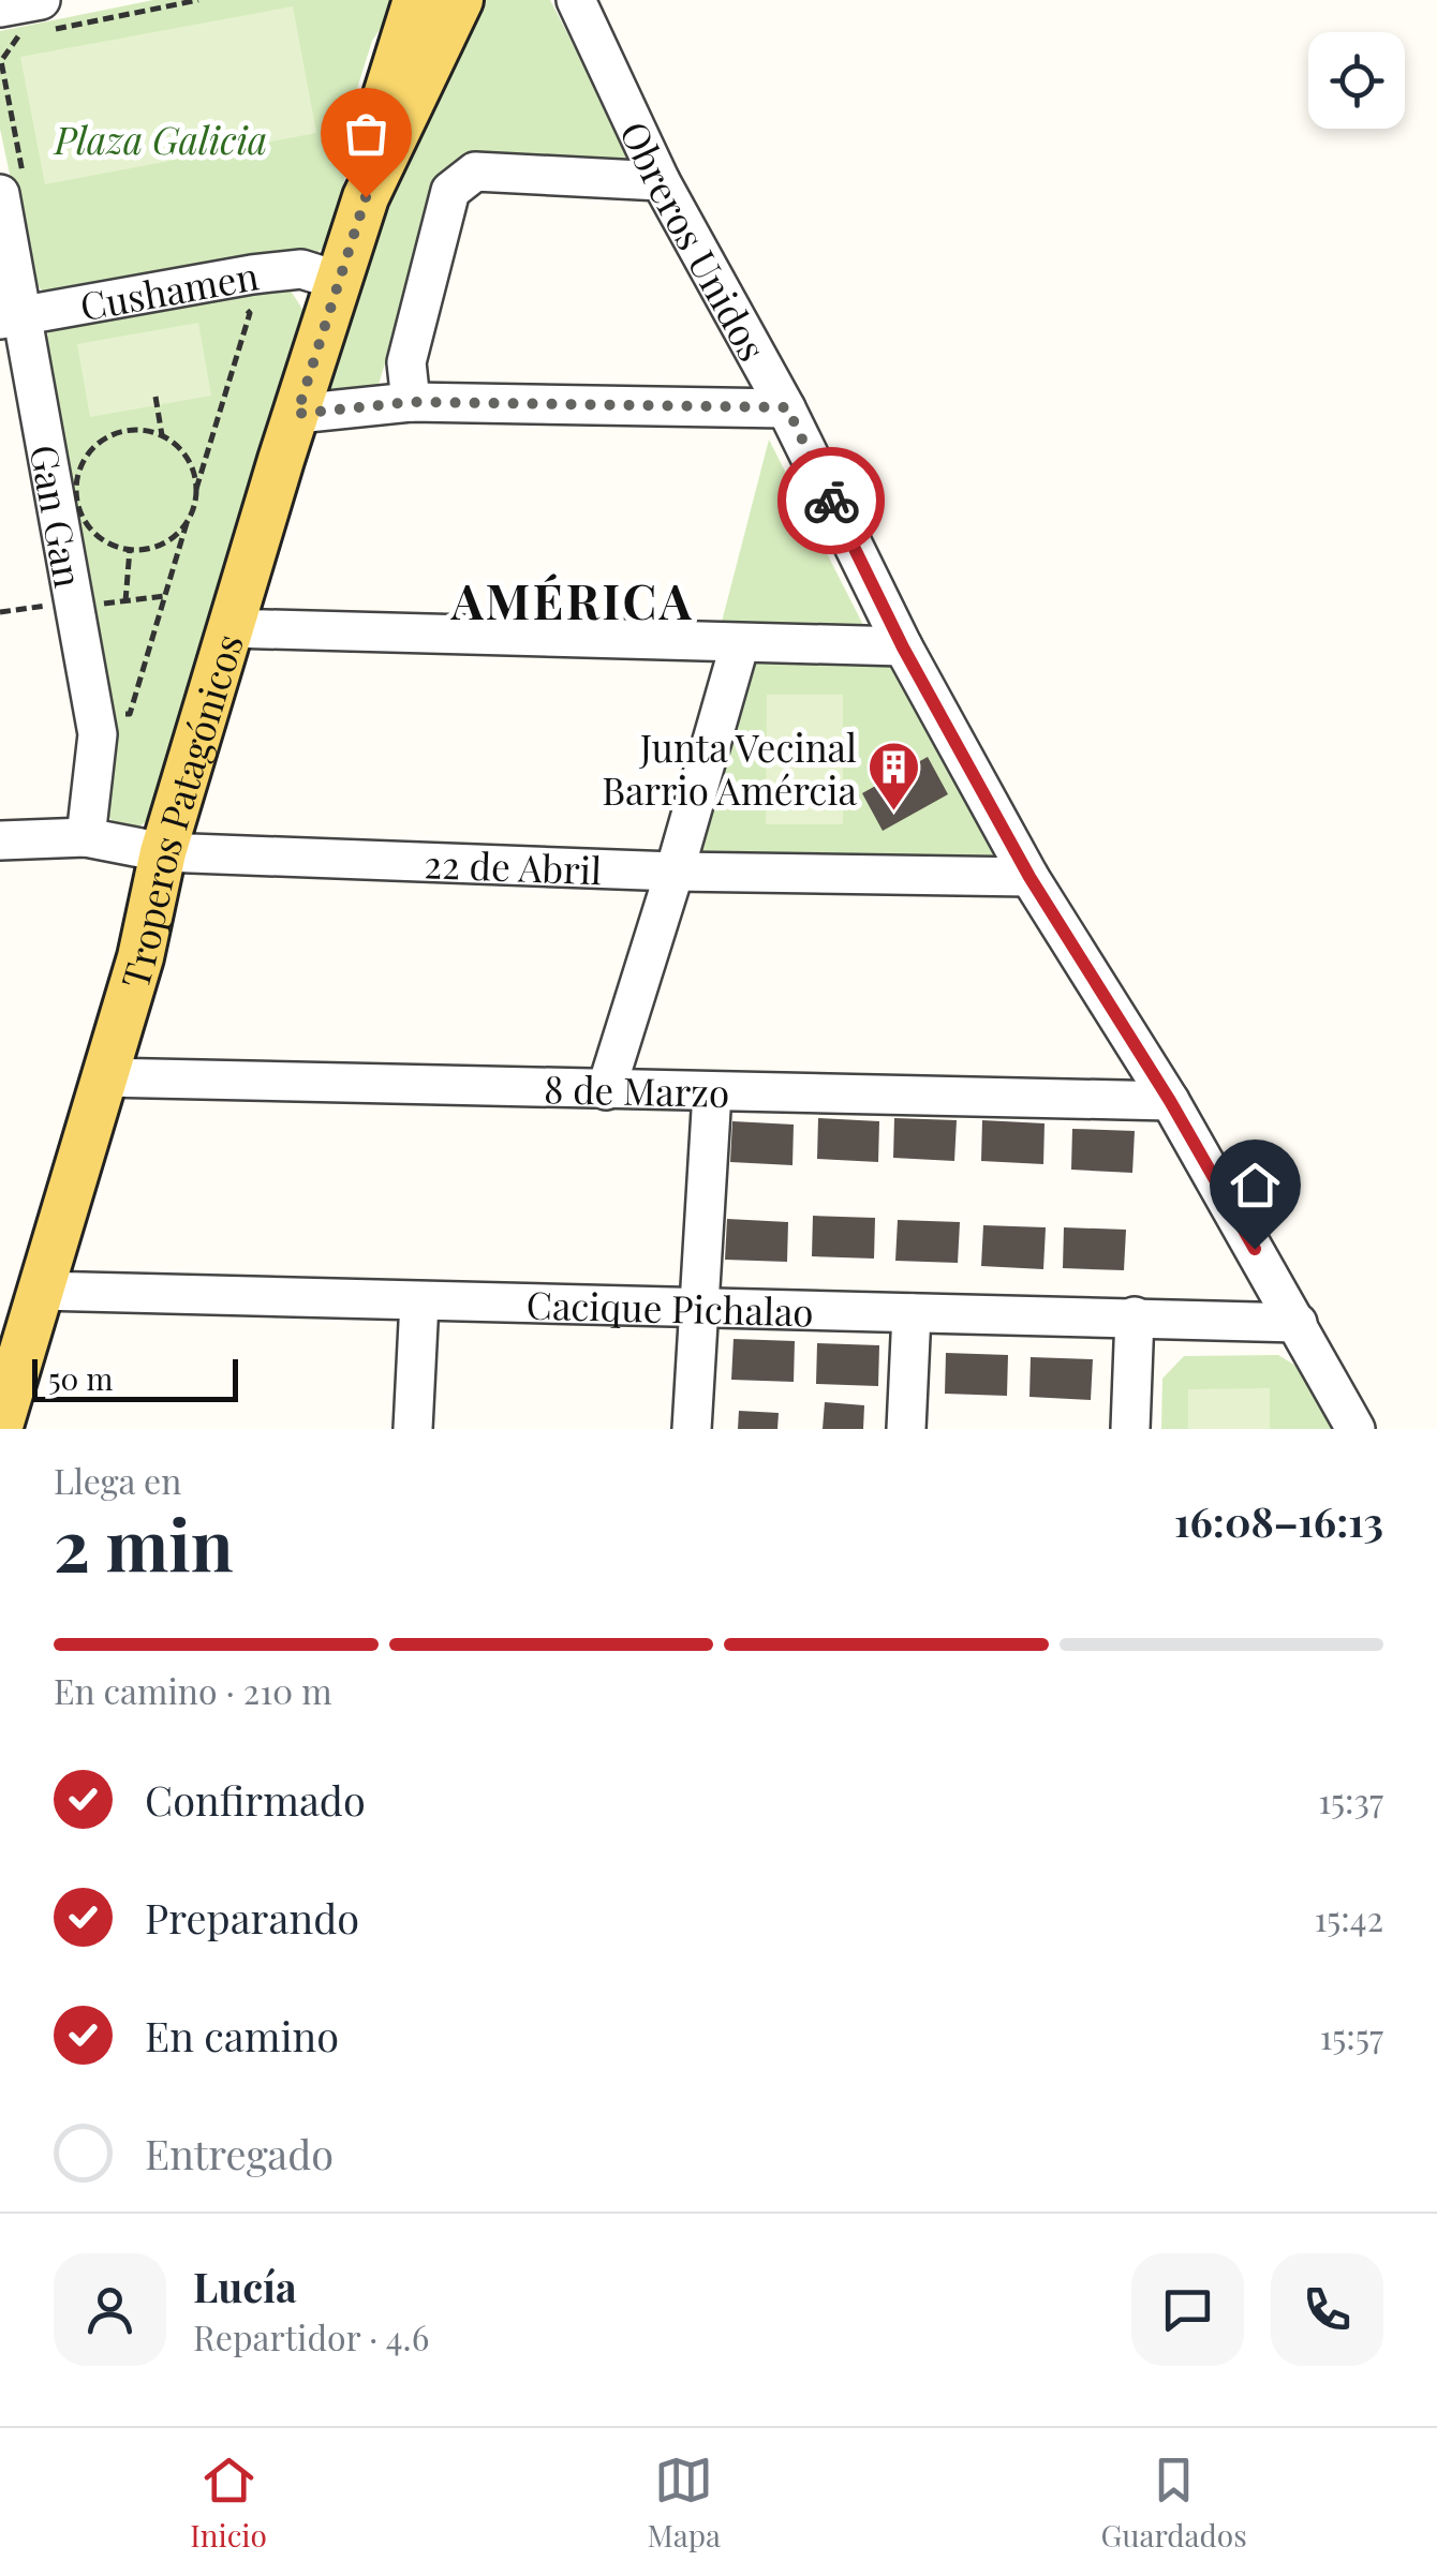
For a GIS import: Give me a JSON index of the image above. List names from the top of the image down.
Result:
{
  "streets": {
    "main road": ["Troperos Patagónicos"],
    "street": [
      "Obreros Unidos",
      "Cushamen",
      "Gan Gan",
      "22 de Abril",
      "8 de Marzo",
      "Cacique Pichalao"
    ]
  },
  "crossings": [
    ["Obreros Unidos", "22 de Abril"],
    ["Obreros Unidos", "8 de Marzo"],
    ["Obreros Unidos", "Cacique Pichalao"],
    ["Cushamen", "Gan Gan"],
    ["Cushamen", "Troperos Patagónicos"],
    ["Gan Gan", "22 de Abril"],
    ["Troperos Patagónicos", "22 de Abril"],
    ["Troperos Patagónicos", "8 de Marzo"],
    ["Troperos Patagónicos", "Cacique Pichalao"]
  ],
  "districts": ["AMÉRICA"],
  "parks": ["Plaza Galicia"],
  "places": {
    "building": ["Junta Vecinal Barrio Amércia"]
  },
  "scale_bar": "50 m",
  "page": {
    "scale": "50 m",
    "heading": ["2 min", "Llega en", "16:08–16:13"],
    "panel": ["Lucía", "Repartidor · 4.6"],
    "bar": "En camino · 210 m",
    "list": [
      ["Confirmado", "15:37"],
      ["Preparando", "15:42"],
      ["En camino", "15:57"],
      "Entregado"
    ],
    "tabs": ["Inicio", "Mapa", "Guardados"]
  }
}
